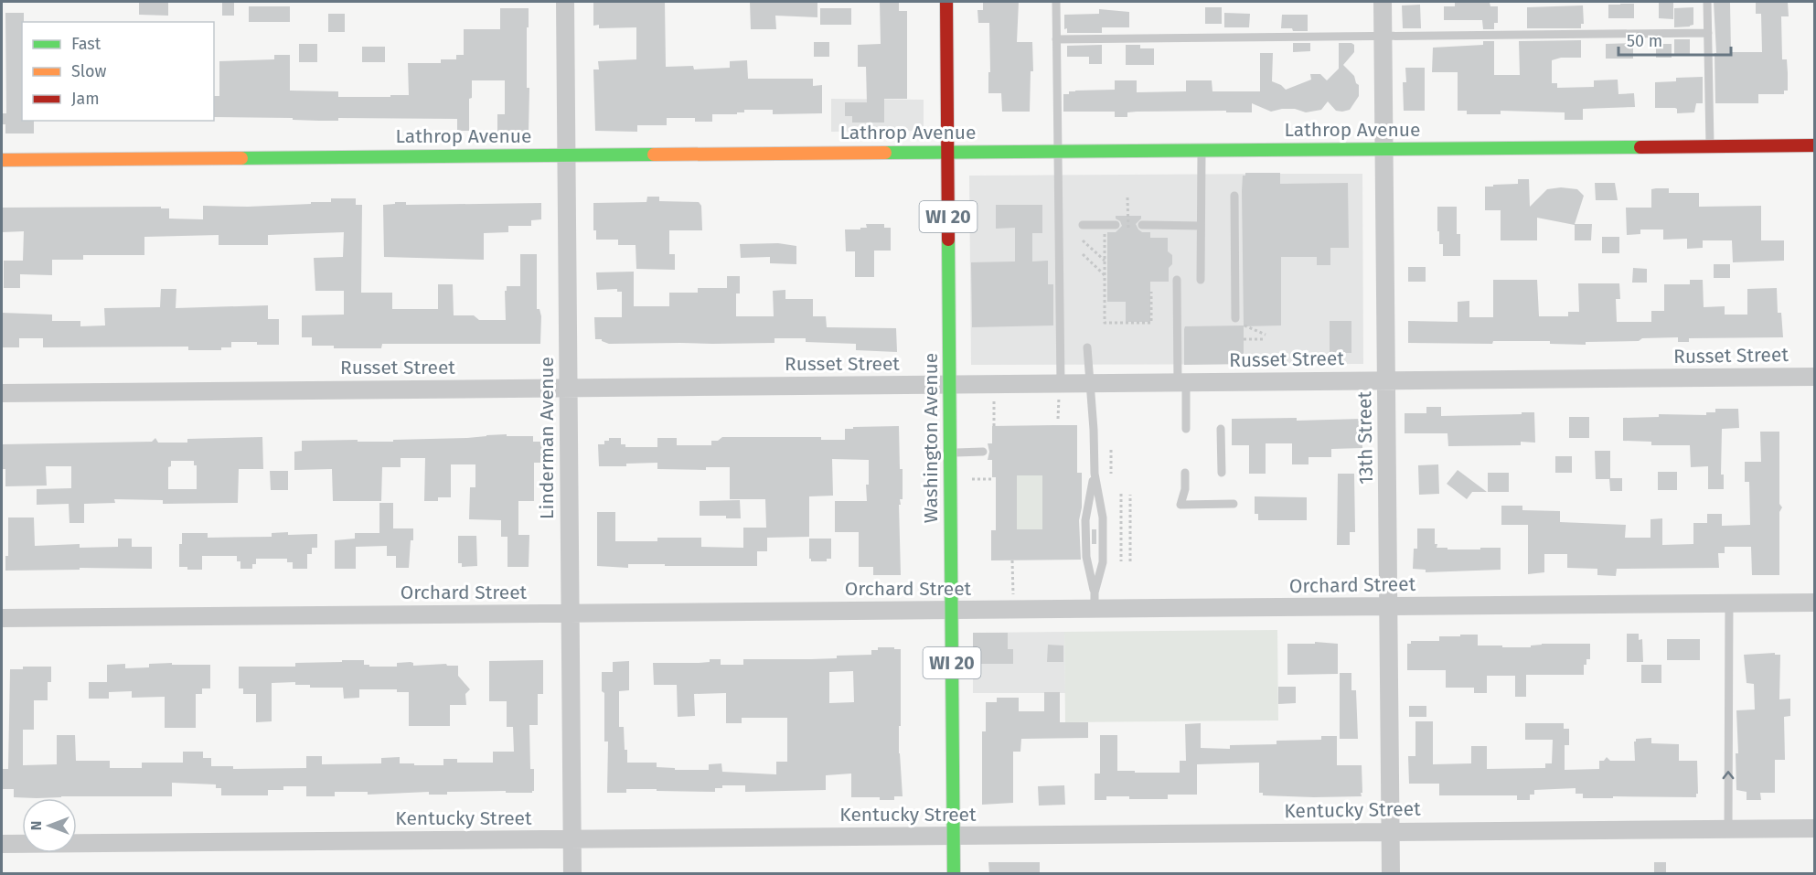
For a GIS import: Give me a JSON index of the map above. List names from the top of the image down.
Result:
{
  "streets": {
    "street": [
      "Lathrop Avenue",
      "WI 20",
      "Russet Street",
      "Linderman Avenue",
      "Washington Avenue",
      "13th Street",
      "Orchard Street",
      "Kentucky Street"
    ]
  },
  "crossings": [
    ["Lathrop Avenue", "Linderman Avenue"],
    ["Lathrop Avenue", "Washington Avenue"],
    ["Lathrop Avenue", "13th Street"],
    ["Russet Street", "Linderman Avenue"],
    ["Russet Street", "Washington Avenue"],
    ["Russet Street", "13th Street"],
    ["Linderman Avenue", "Orchard Street"],
    ["Linderman Avenue", "Kentucky Street"],
    ["Washington Avenue", "Orchard Street"],
    ["Washington Avenue", "Kentucky Street"],
    ["13th Street", "Orchard Street"],
    ["13th Street", "Kentucky Street"]
  ],
  "legend": ["Fast", "Slow", "Jam"],
  "scale_bar": "50 m",
  "north": "left"
}
